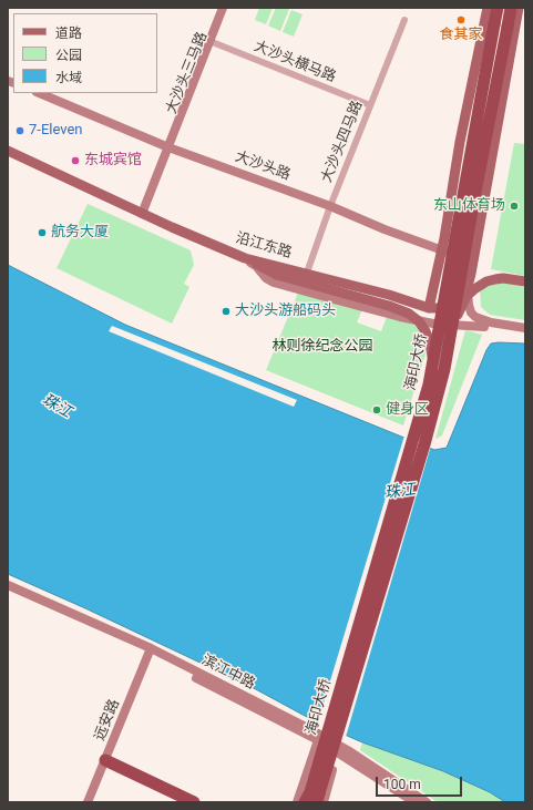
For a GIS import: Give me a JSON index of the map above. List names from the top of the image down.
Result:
{
  "streets": {
    "highway": ["海印大桥"],
    "main road": [
      "大沙头三马路",
      "大沙头路",
      "沿江东路",
      "滨江中路",
      "远安路"
    ],
    "street": ["大沙头横马路", "大沙头四马路"]
  },
  "crossings": [
    ["大沙头横马路", "大沙头三马路"],
    ["大沙头横马路", "大沙头四马路"],
    ["大沙头三马路", "大沙头路"],
    ["大沙头三马路", "沿江东路"],
    ["大沙头四马路", "大沙头路"],
    ["大沙头四马路", "沿江东路"],
    ["滨江中路", "远安路"]
  ],
  "water": ["珠江"],
  "parks": ["林则徐纪念公园"],
  "places": [
    "食其家",
    "7-Eleven",
    "东城宾馆",
    "东山体育场",
    "航务大厦",
    "大沙头游船码头",
    "健身区"
  ],
  "legend": ["道路", "公园", "水域"],
  "scale_bar": "100 m"
}
